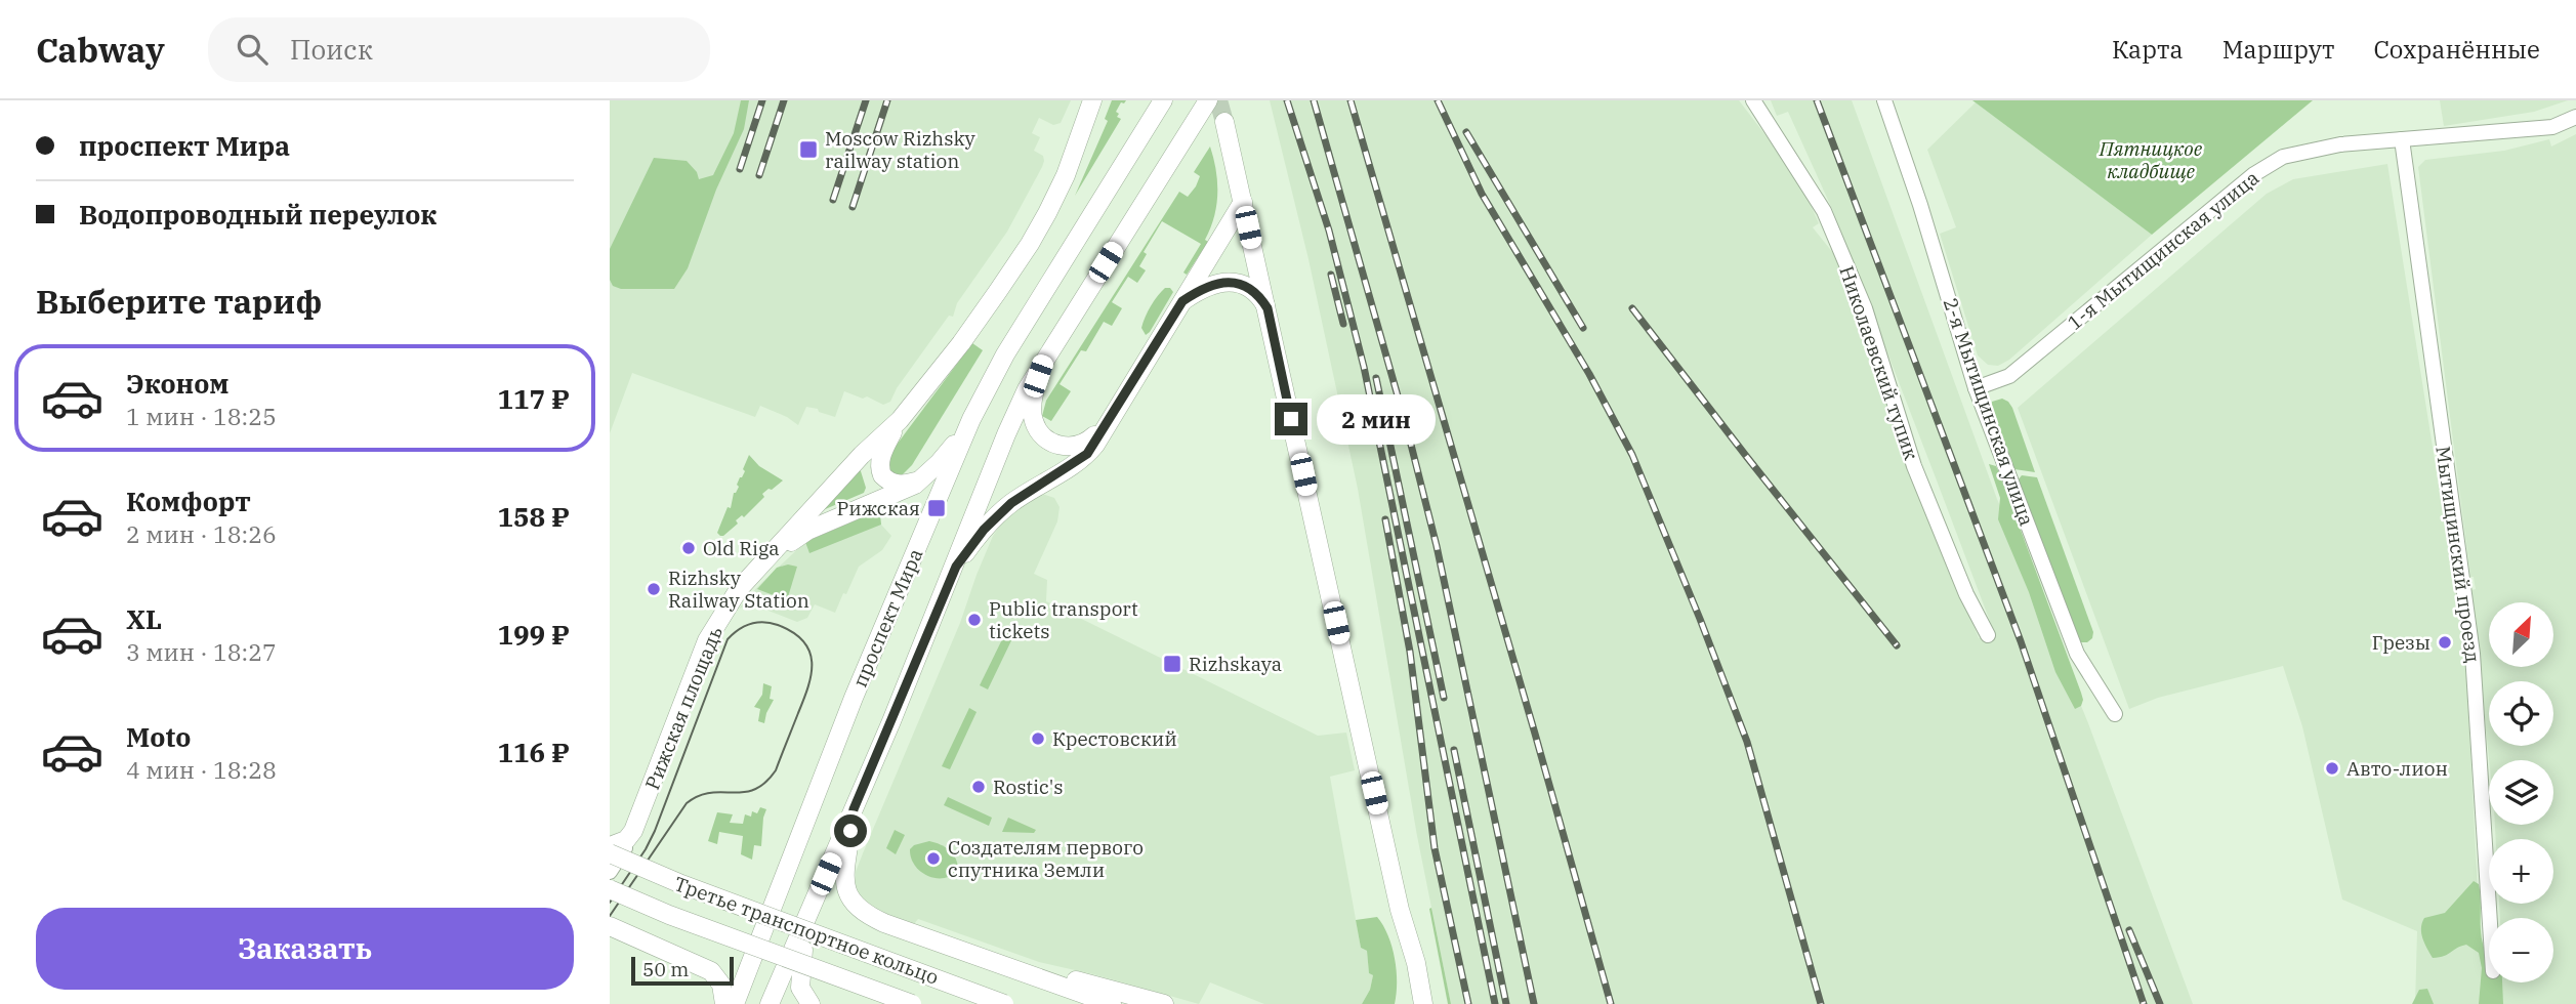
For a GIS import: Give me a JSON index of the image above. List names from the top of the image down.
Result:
{
  "streets": {
    "main road": ["проспект Мира", "Рижская площадь", "Третье транспортное кольцо"],
    "street": [
      "1-я Мытищинская улица",
      "Николаевский тупик",
      "2-я Мытищинская улица",
      "Мытищинский проезд"
    ]
  },
  "crossings": [
    ["1-я Мытищинская улица", "2-я Мытищинская улица"],
    ["1-я Мытищинская улица", "Мытищинский проезд"]
  ],
  "parks": ["Пятницкое кладбище"],
  "places": {
    "transit": ["Moscow Rizhsky railway station", "Рижская", "Rizhskaya"],
    "other": [
      "Old Riga",
      "Rizhsky Railway Station",
      "Public transport tickets",
      "Грезы",
      "Крестовский",
      "Авто-лион",
      "Rostic's",
      "Создателям первого спутника Земли"
    ]
  },
  "scale_bar": "50 m",
  "north": "top right",
  "page": {
    "header": "Cabway",
    "search": "Поиск",
    "nav": ["Карта", "Маршрут", "Сохранённые"],
    "banner": ["проспект Мира", "Водопроводный переулок"],
    "heading": "Выберите тариф",
    "list": [
      {
        "name": "Эконом",
        "note": "1 мин · 18:25",
        "value": "117 ₽"
      },
      {
        "name": "Комфорт",
        "note": "2 мин · 18:26",
        "value": "158 ₽"
      },
      {
        "name": "XL",
        "note": "3 мин · 18:27",
        "value": "199 ₽"
      },
      {
        "name": "Moto",
        "note": "4 мин · 18:28",
        "value": "116 ₽"
      }
    ],
    "bubble": "2 мин",
    "map_buttons": ["+", "−"],
    "buttons": "Заказать",
    "scale": "50 m"
  }
}
